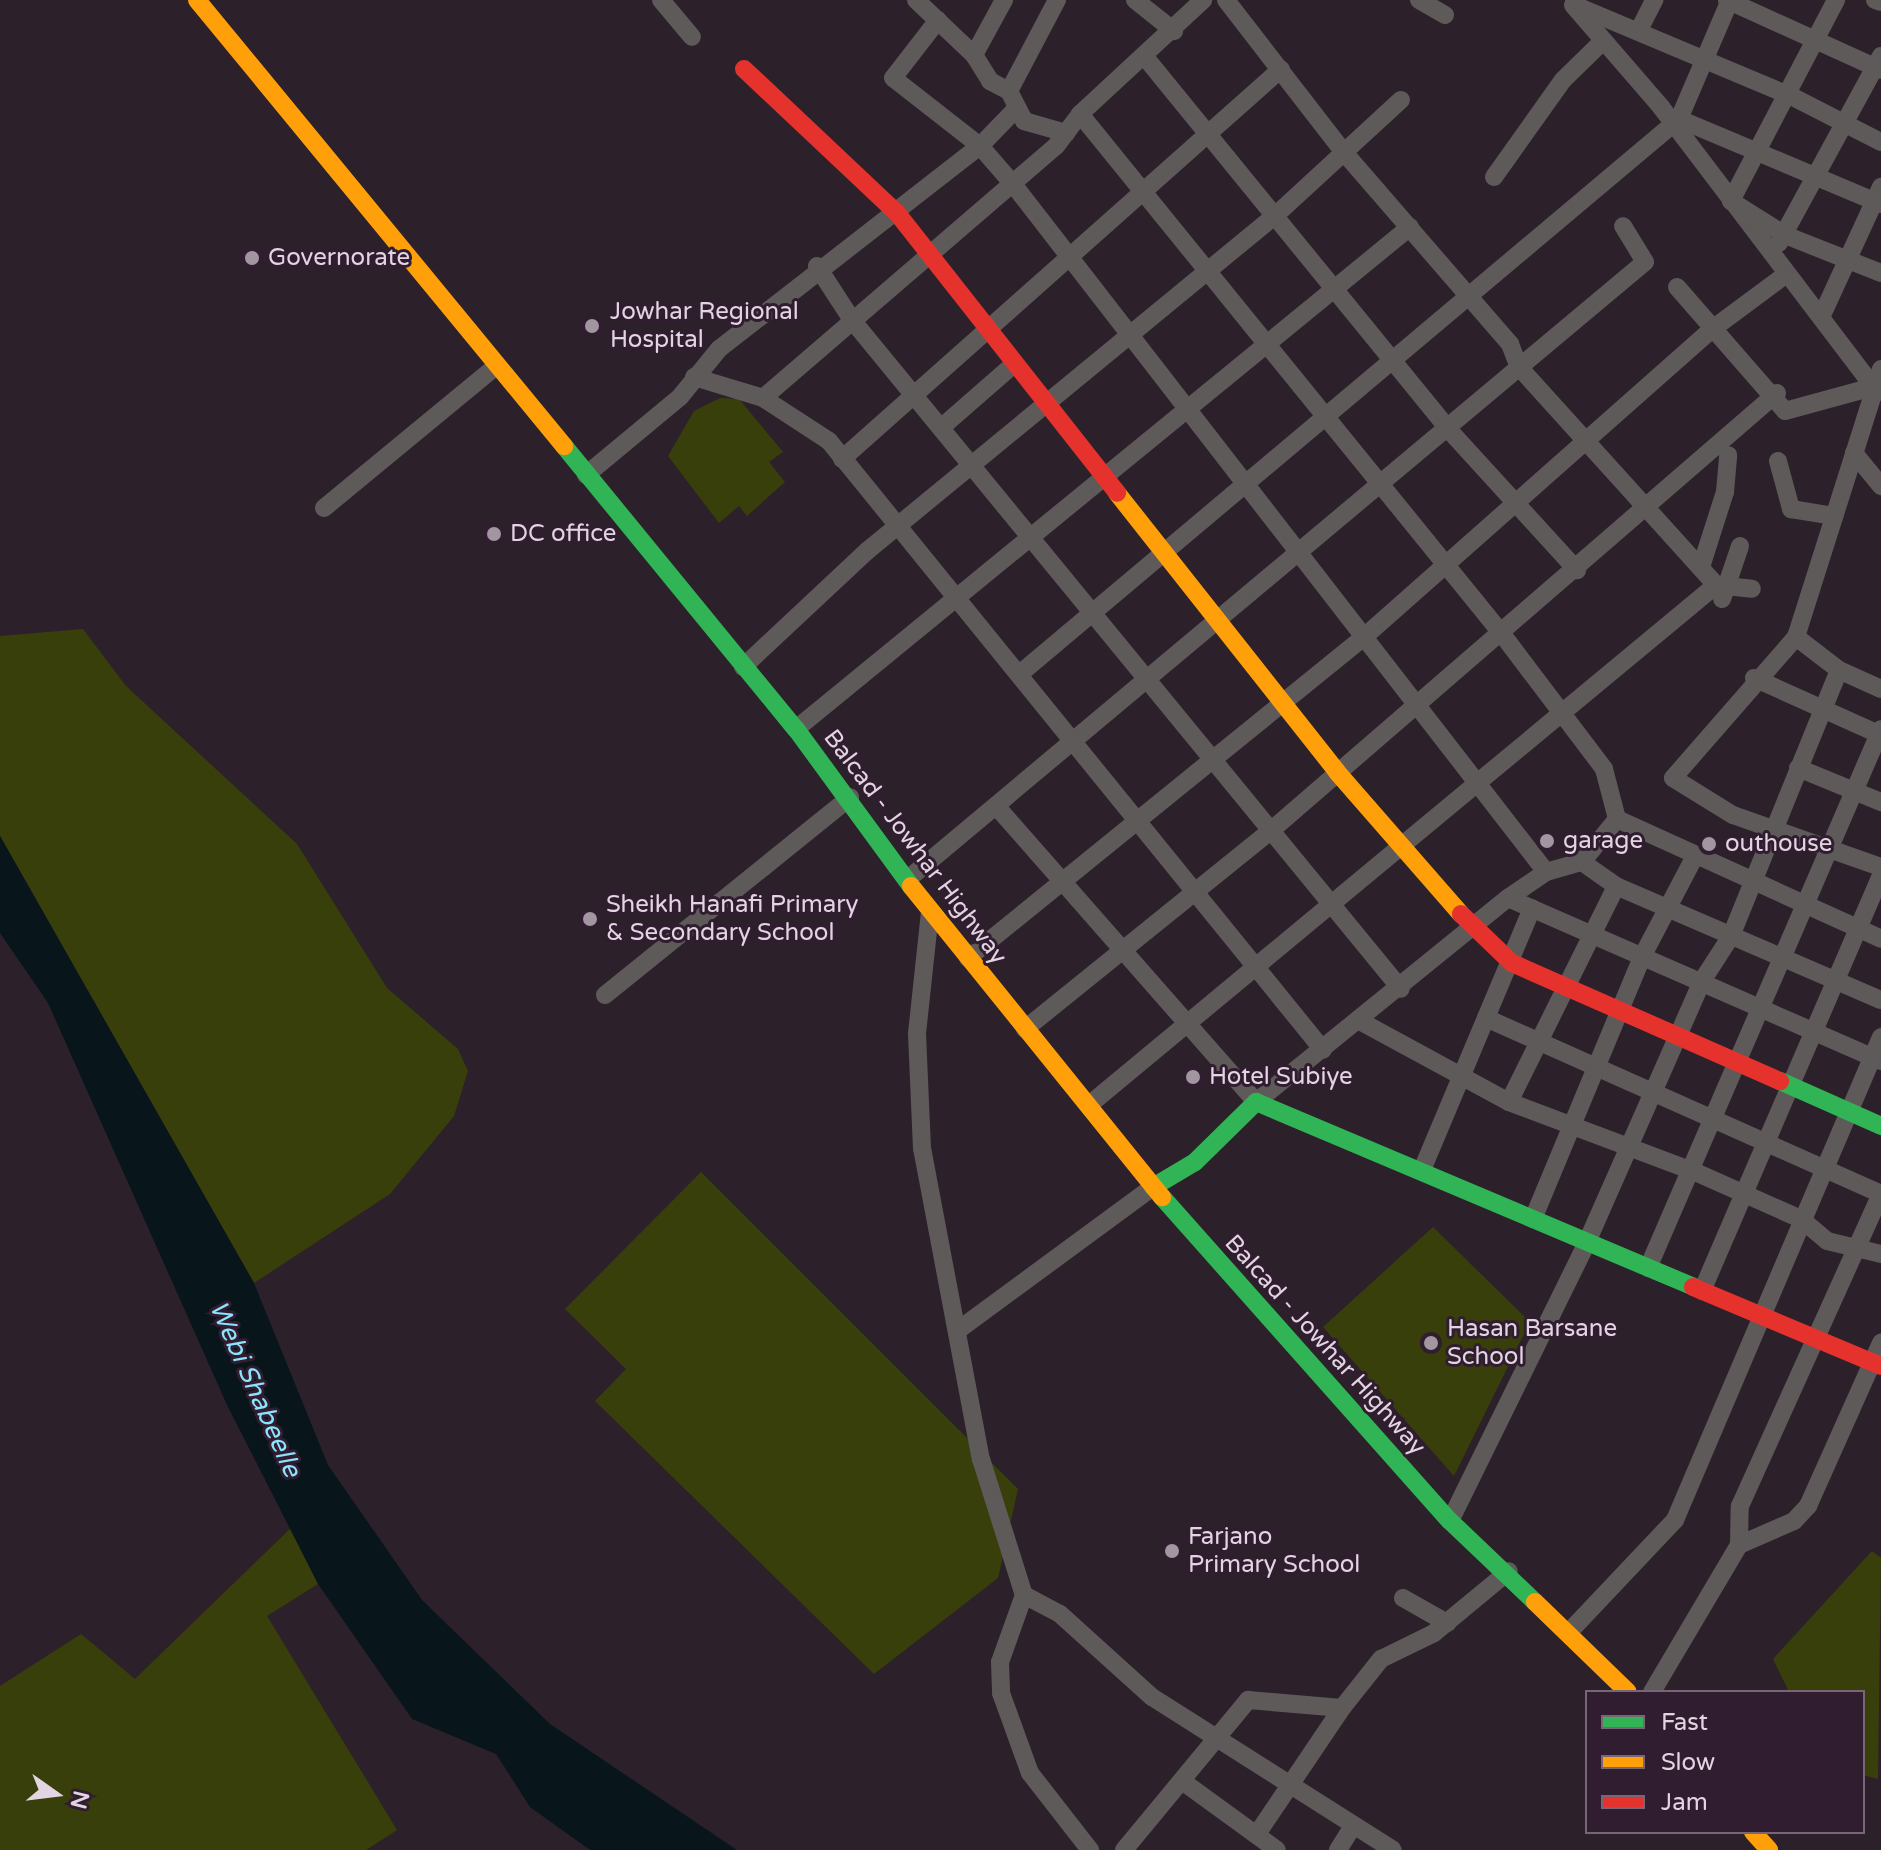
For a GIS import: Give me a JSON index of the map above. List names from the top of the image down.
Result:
{
  "streets": {
    "street": ["Balcad - Jowhar Highway"]
  },
  "water": ["Webi Shabeelle"],
  "places": [
    "Governorate",
    "Jowhar Regional Hospital",
    "DC office",
    "garage",
    "outhouse",
    "Sheikh Hanafi Primary & Secondary School",
    "Hotel Subiye",
    "Hasan Barsane School",
    "Farjano Primary School"
  ],
  "legend": ["Fast", "Slow", "Jam"],
  "north": "right"
}
